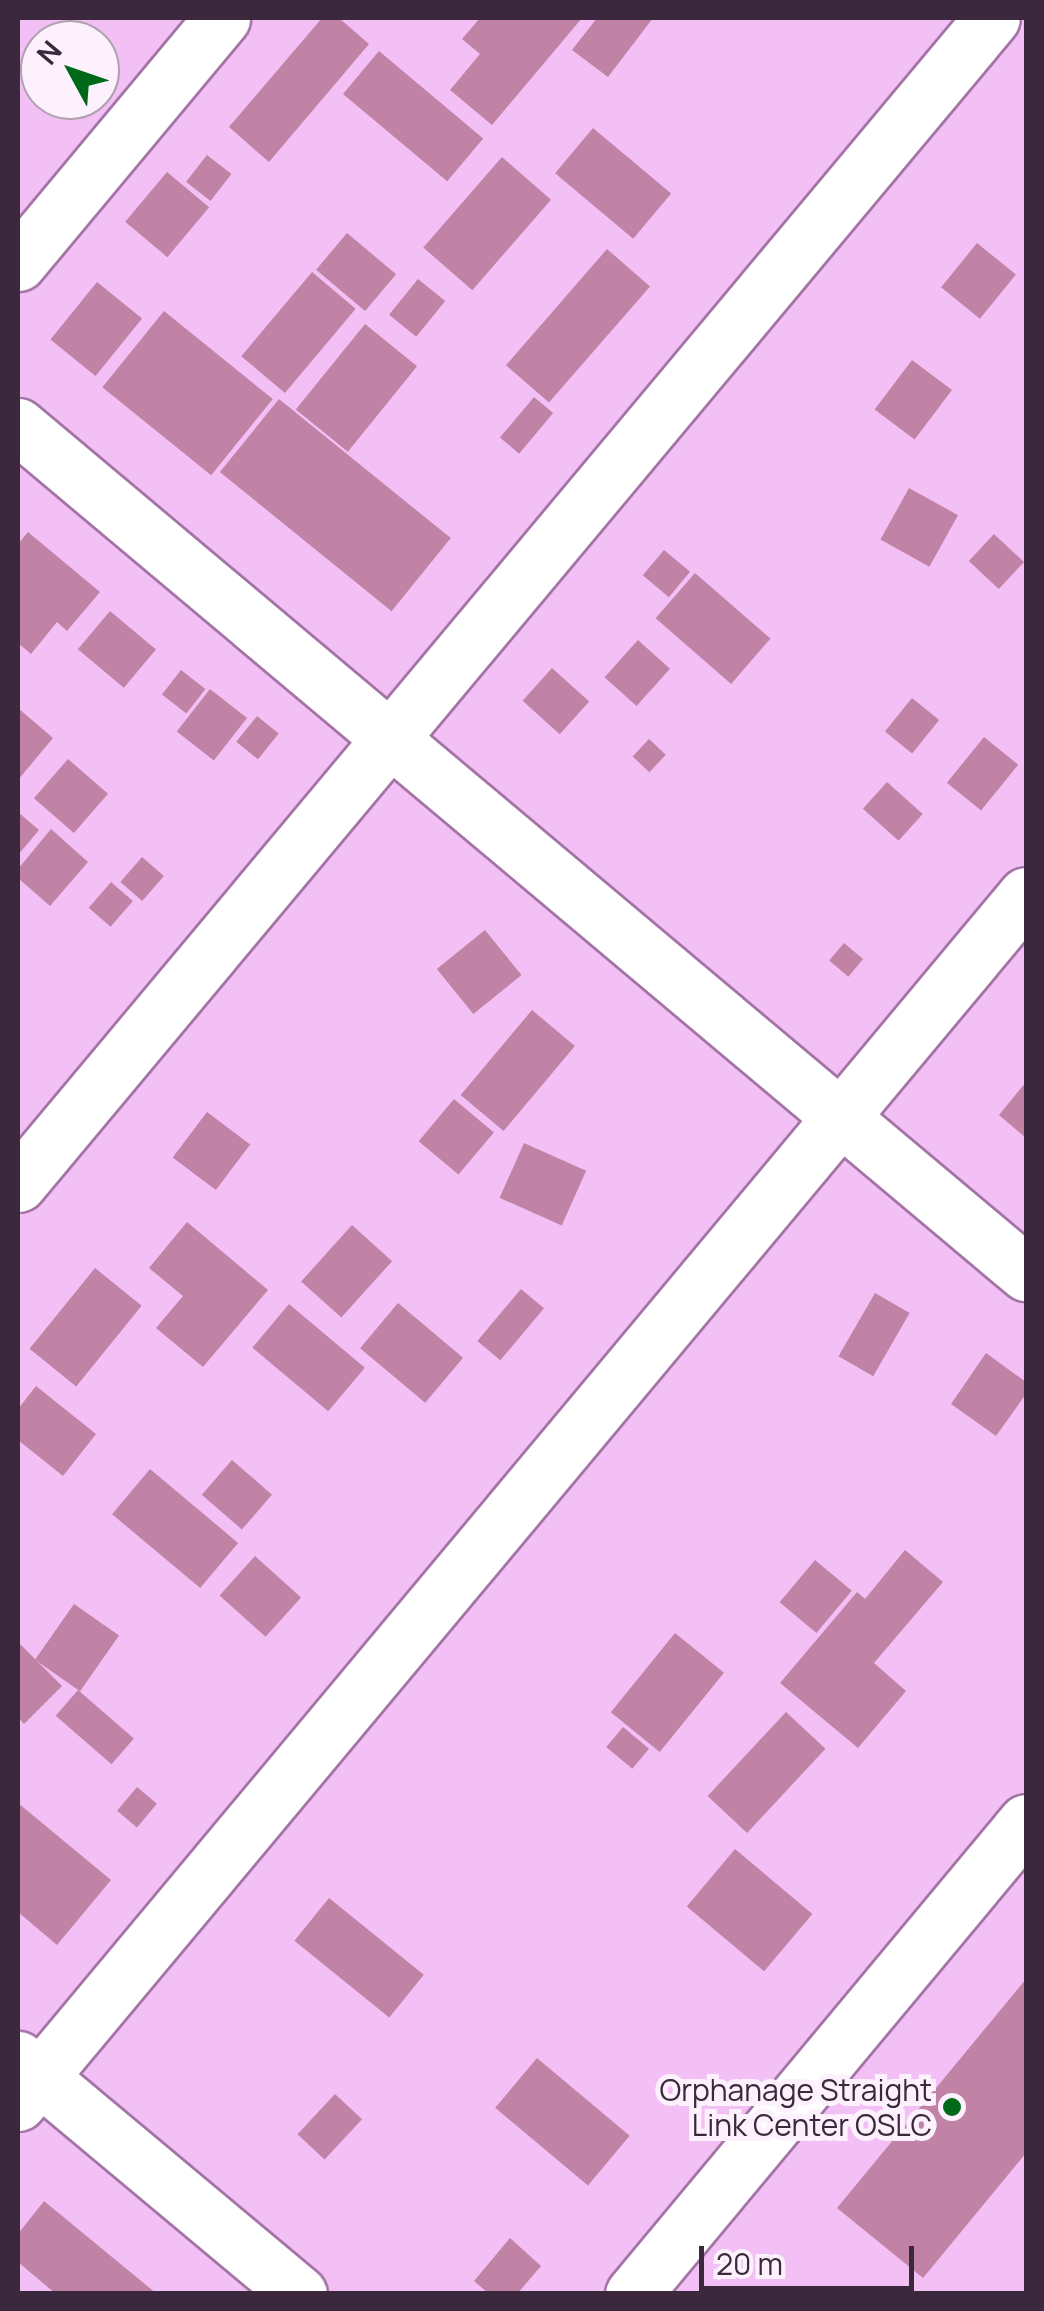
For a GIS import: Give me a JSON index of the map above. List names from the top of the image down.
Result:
{
  "places": ["Orphanage Straight Link Center OSLC"],
  "scale_bar": "20 m",
  "north": "top left"
}
